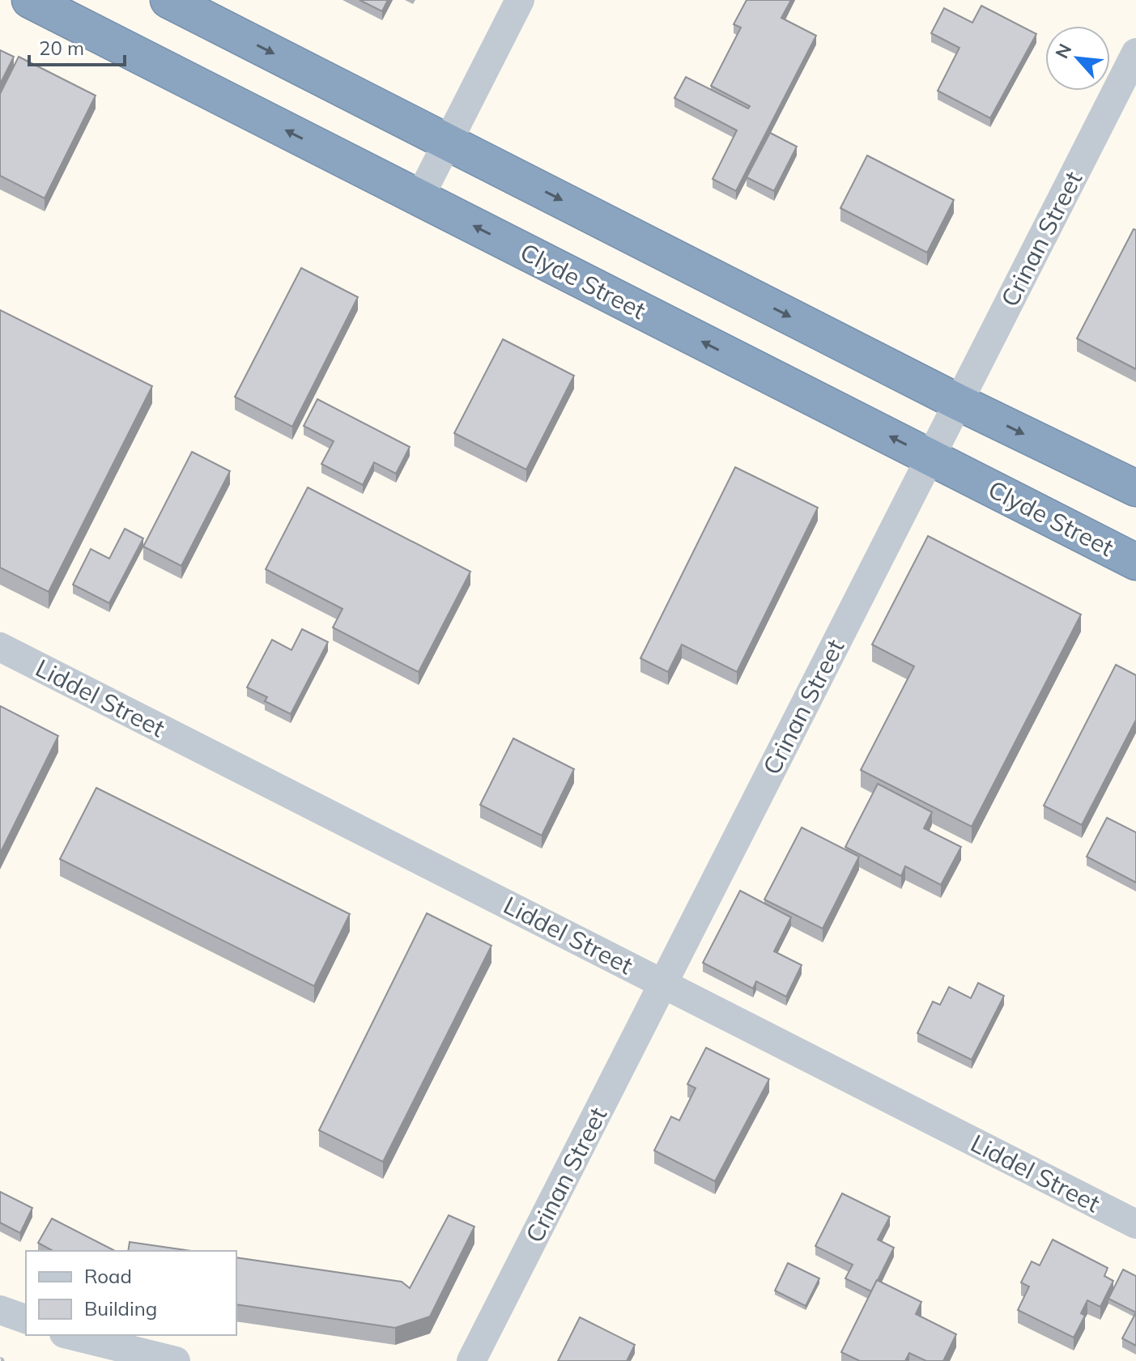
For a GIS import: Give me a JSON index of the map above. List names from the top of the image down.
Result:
{
  "streets": {
    "highway": ["Clyde Street"],
    "street": ["Crinan Street", "Liddel Street"]
  },
  "crossings": [
    ["Crinan Street", "Clyde Street"],
    ["Crinan Street", "Liddel Street"]
  ],
  "legend": ["Road", "Building"],
  "scale_bar": "20 m",
  "north": "top left"
}
